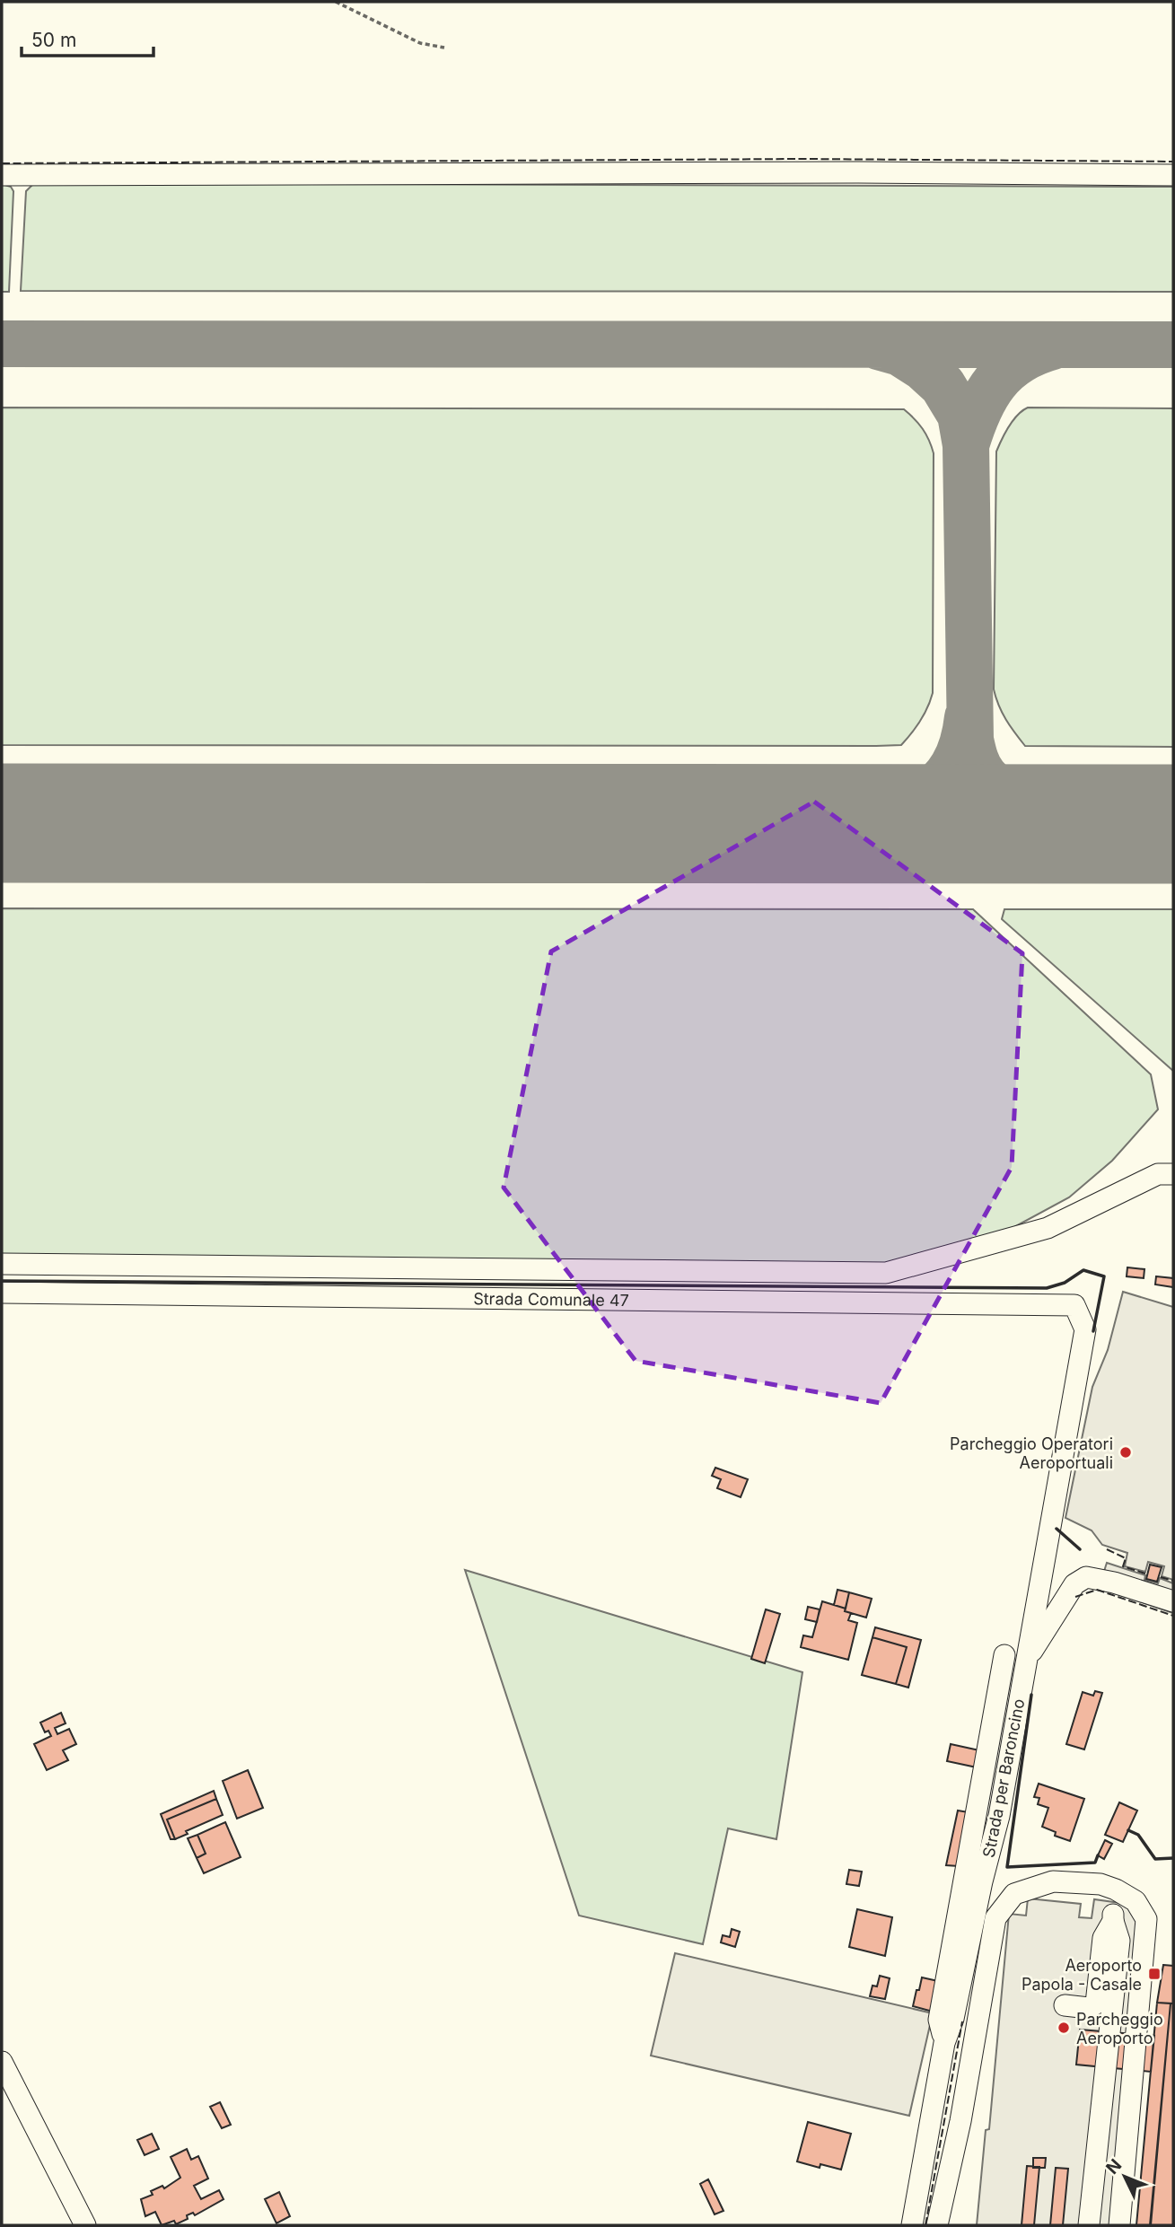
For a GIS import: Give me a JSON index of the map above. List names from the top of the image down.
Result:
{
  "streets": {
    "street": ["Strada Comunale 47", "Strada per Baroncino"]
  },
  "crossings": [
    ["Strada Comunale 47", "Strada per Baroncino"]
  ],
  "places": {
    "other": ["Parcheggio Operatori Aeroportuali", "Parcheggio Aeroporto"],
    "transit": ["Aeroporto Papola - Casale"]
  },
  "scale_bar": "50 m",
  "north": "top left"
}
